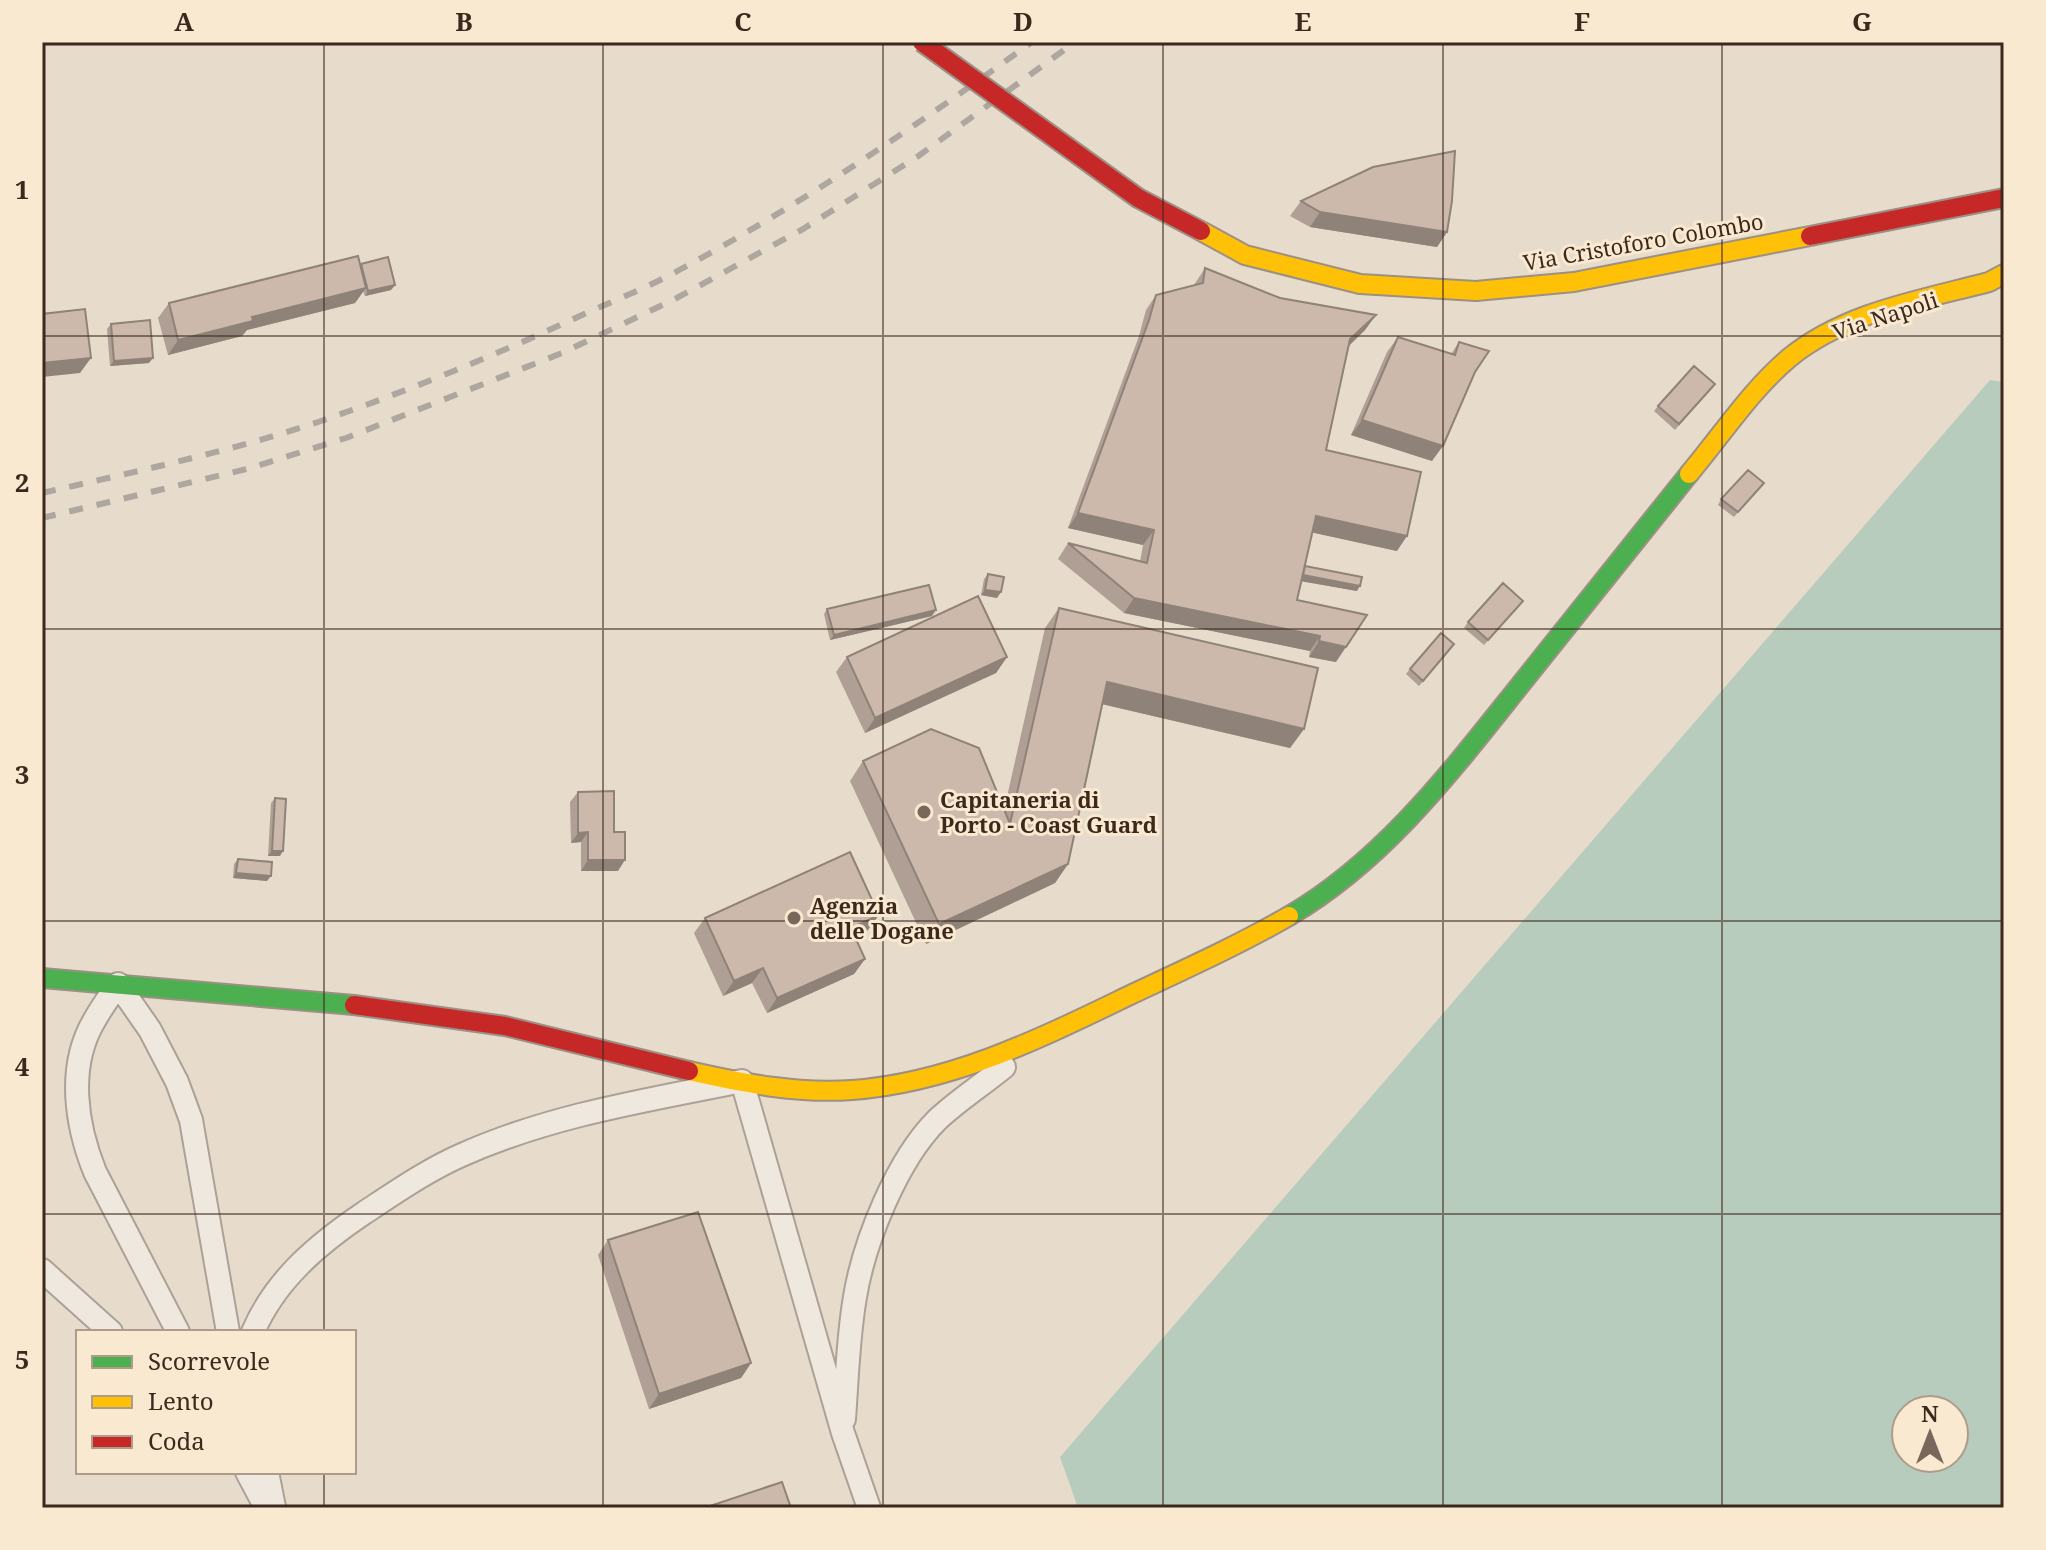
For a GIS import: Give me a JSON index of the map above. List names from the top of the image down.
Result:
{
  "streets": {
    "street": ["Via Cristoforo Colombo", "Via Napoli"]
  },
  "places": ["Capitaneria di Porto - Coast Guard", "Agenzia delle Dogane"],
  "legend": ["Scorrevole", "Lento", "Coda"],
  "north": "top",
  "grid": {
    "columns": [
      "A",
      "B",
      "C",
      "D",
      "E",
      "F",
      "G"
    ],
    "rows": [
      "1",
      "2",
      "3",
      "4",
      "5"
    ]
  }
}
